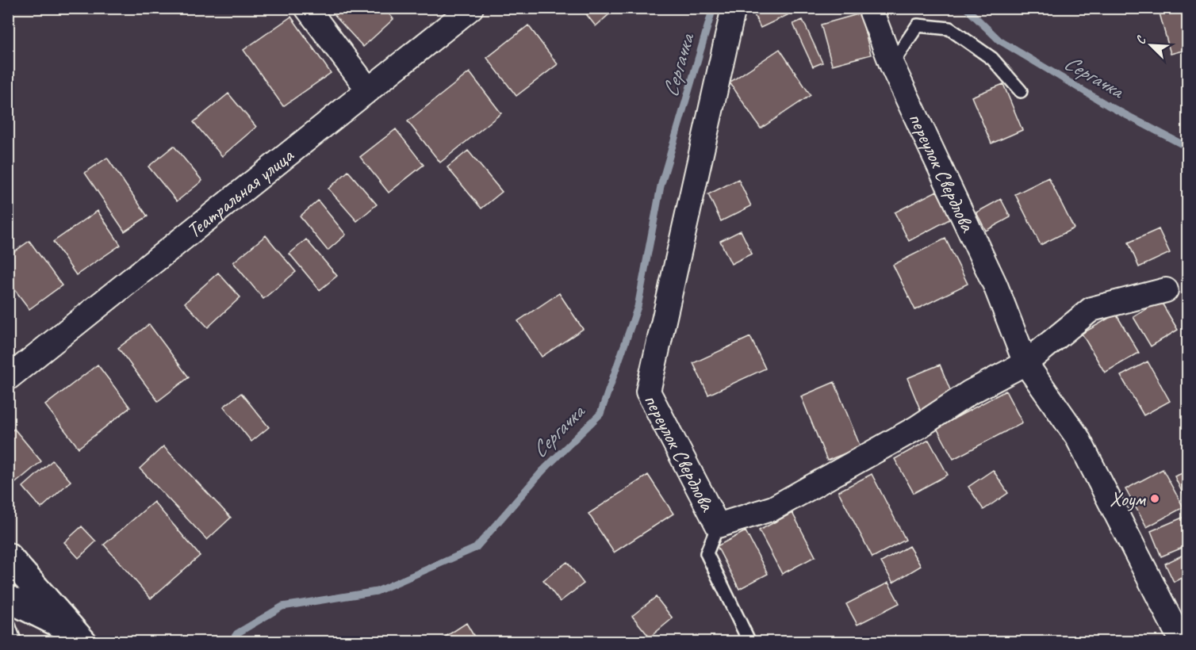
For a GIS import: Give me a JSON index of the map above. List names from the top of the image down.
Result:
{
  "streets": {
    "street": ["переулок Свердлова", "Театральная улица"]
  },
  "water": ["Сергачка"],
  "places": ["Хоум"],
  "north": "top left"
}
